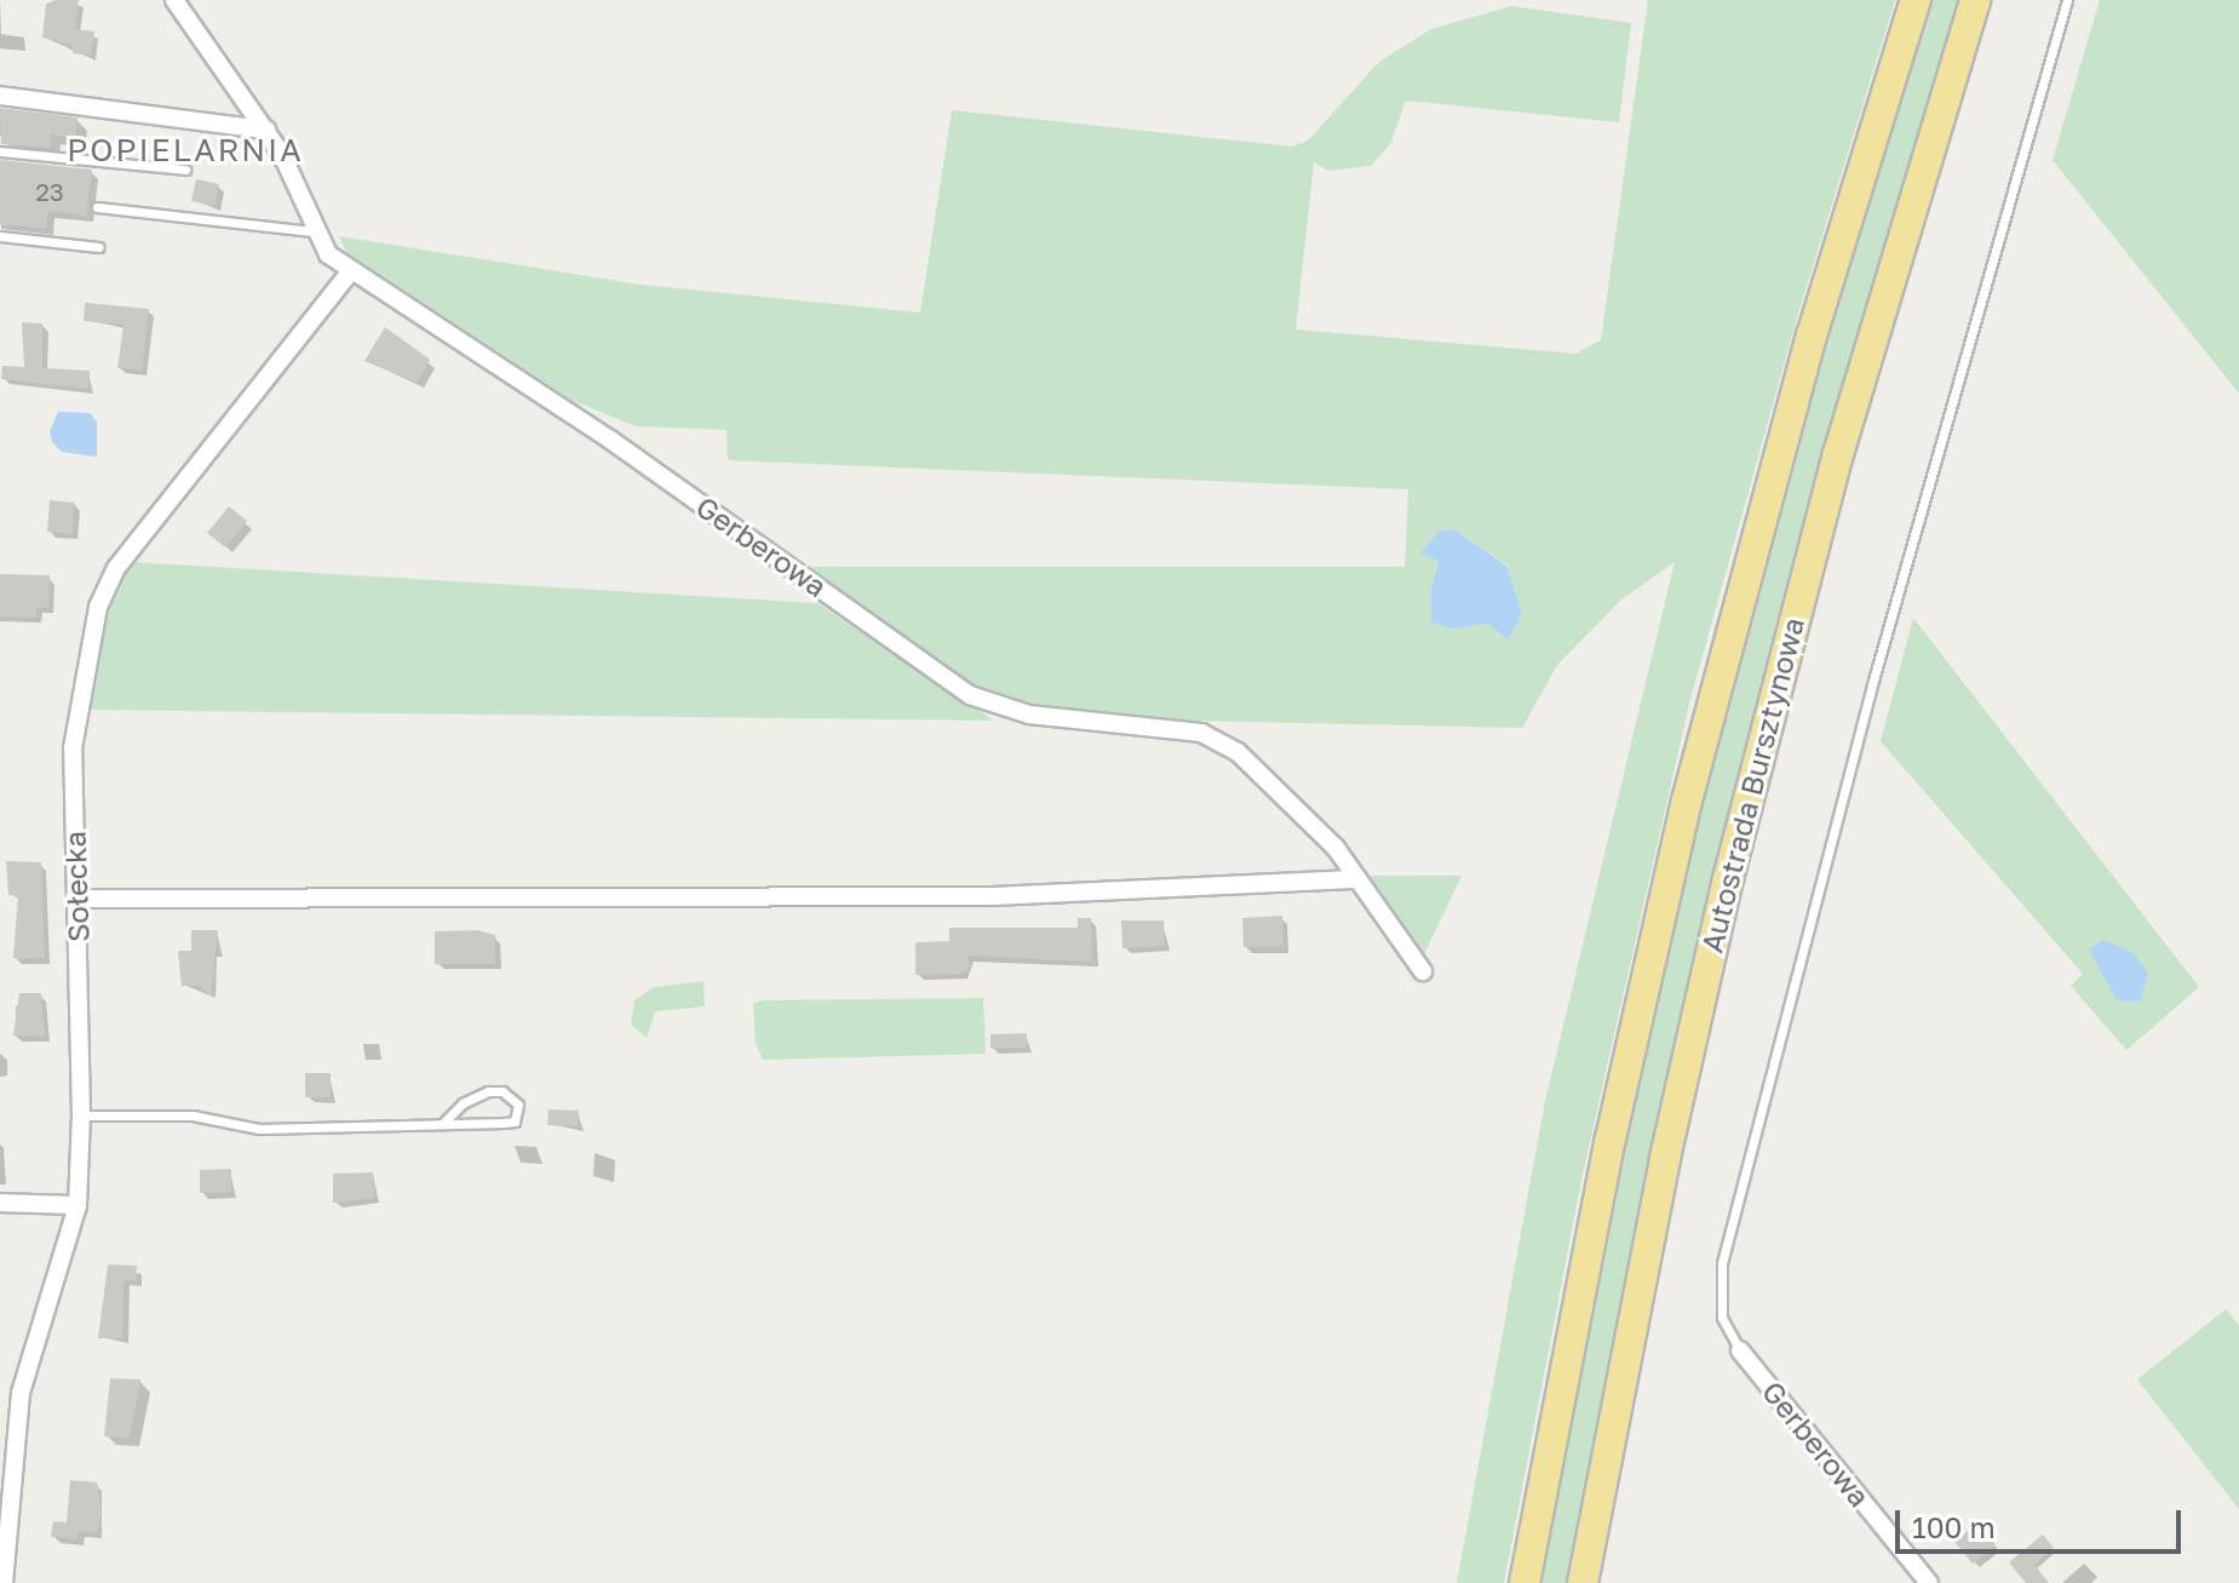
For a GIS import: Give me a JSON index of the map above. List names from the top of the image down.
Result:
{
  "streets": {
    "highway": ["Autostrada Bursztynowa"],
    "street": ["Gerberowa", "Sołecka"]
  },
  "crossings": [
    ["Gerberowa", "Sołecka"]
  ],
  "districts": ["POPIELARNIA"],
  "house_numbers": ["23"],
  "scale_bar": "100 m"
}
